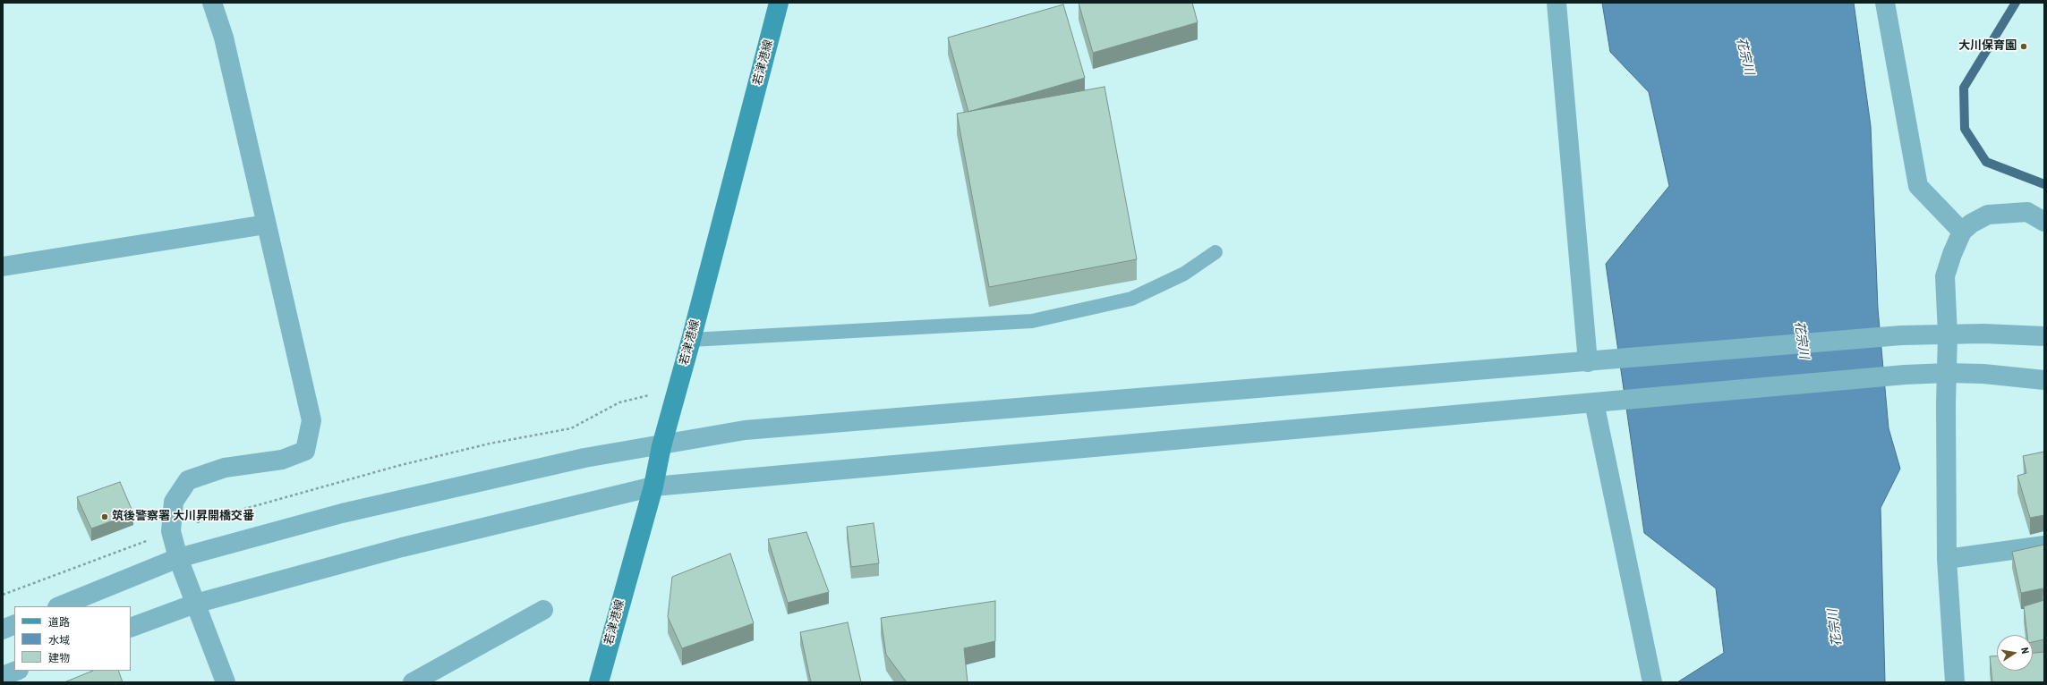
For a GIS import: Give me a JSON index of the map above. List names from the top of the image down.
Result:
{
  "streets": {
    "main road": ["若津港線"]
  },
  "water": ["花宗川"],
  "places": ["大川保育園", "筑後警察署 大川昇開橋交番"],
  "legend": ["道路", "水域", "建物"],
  "north": "right"
}
